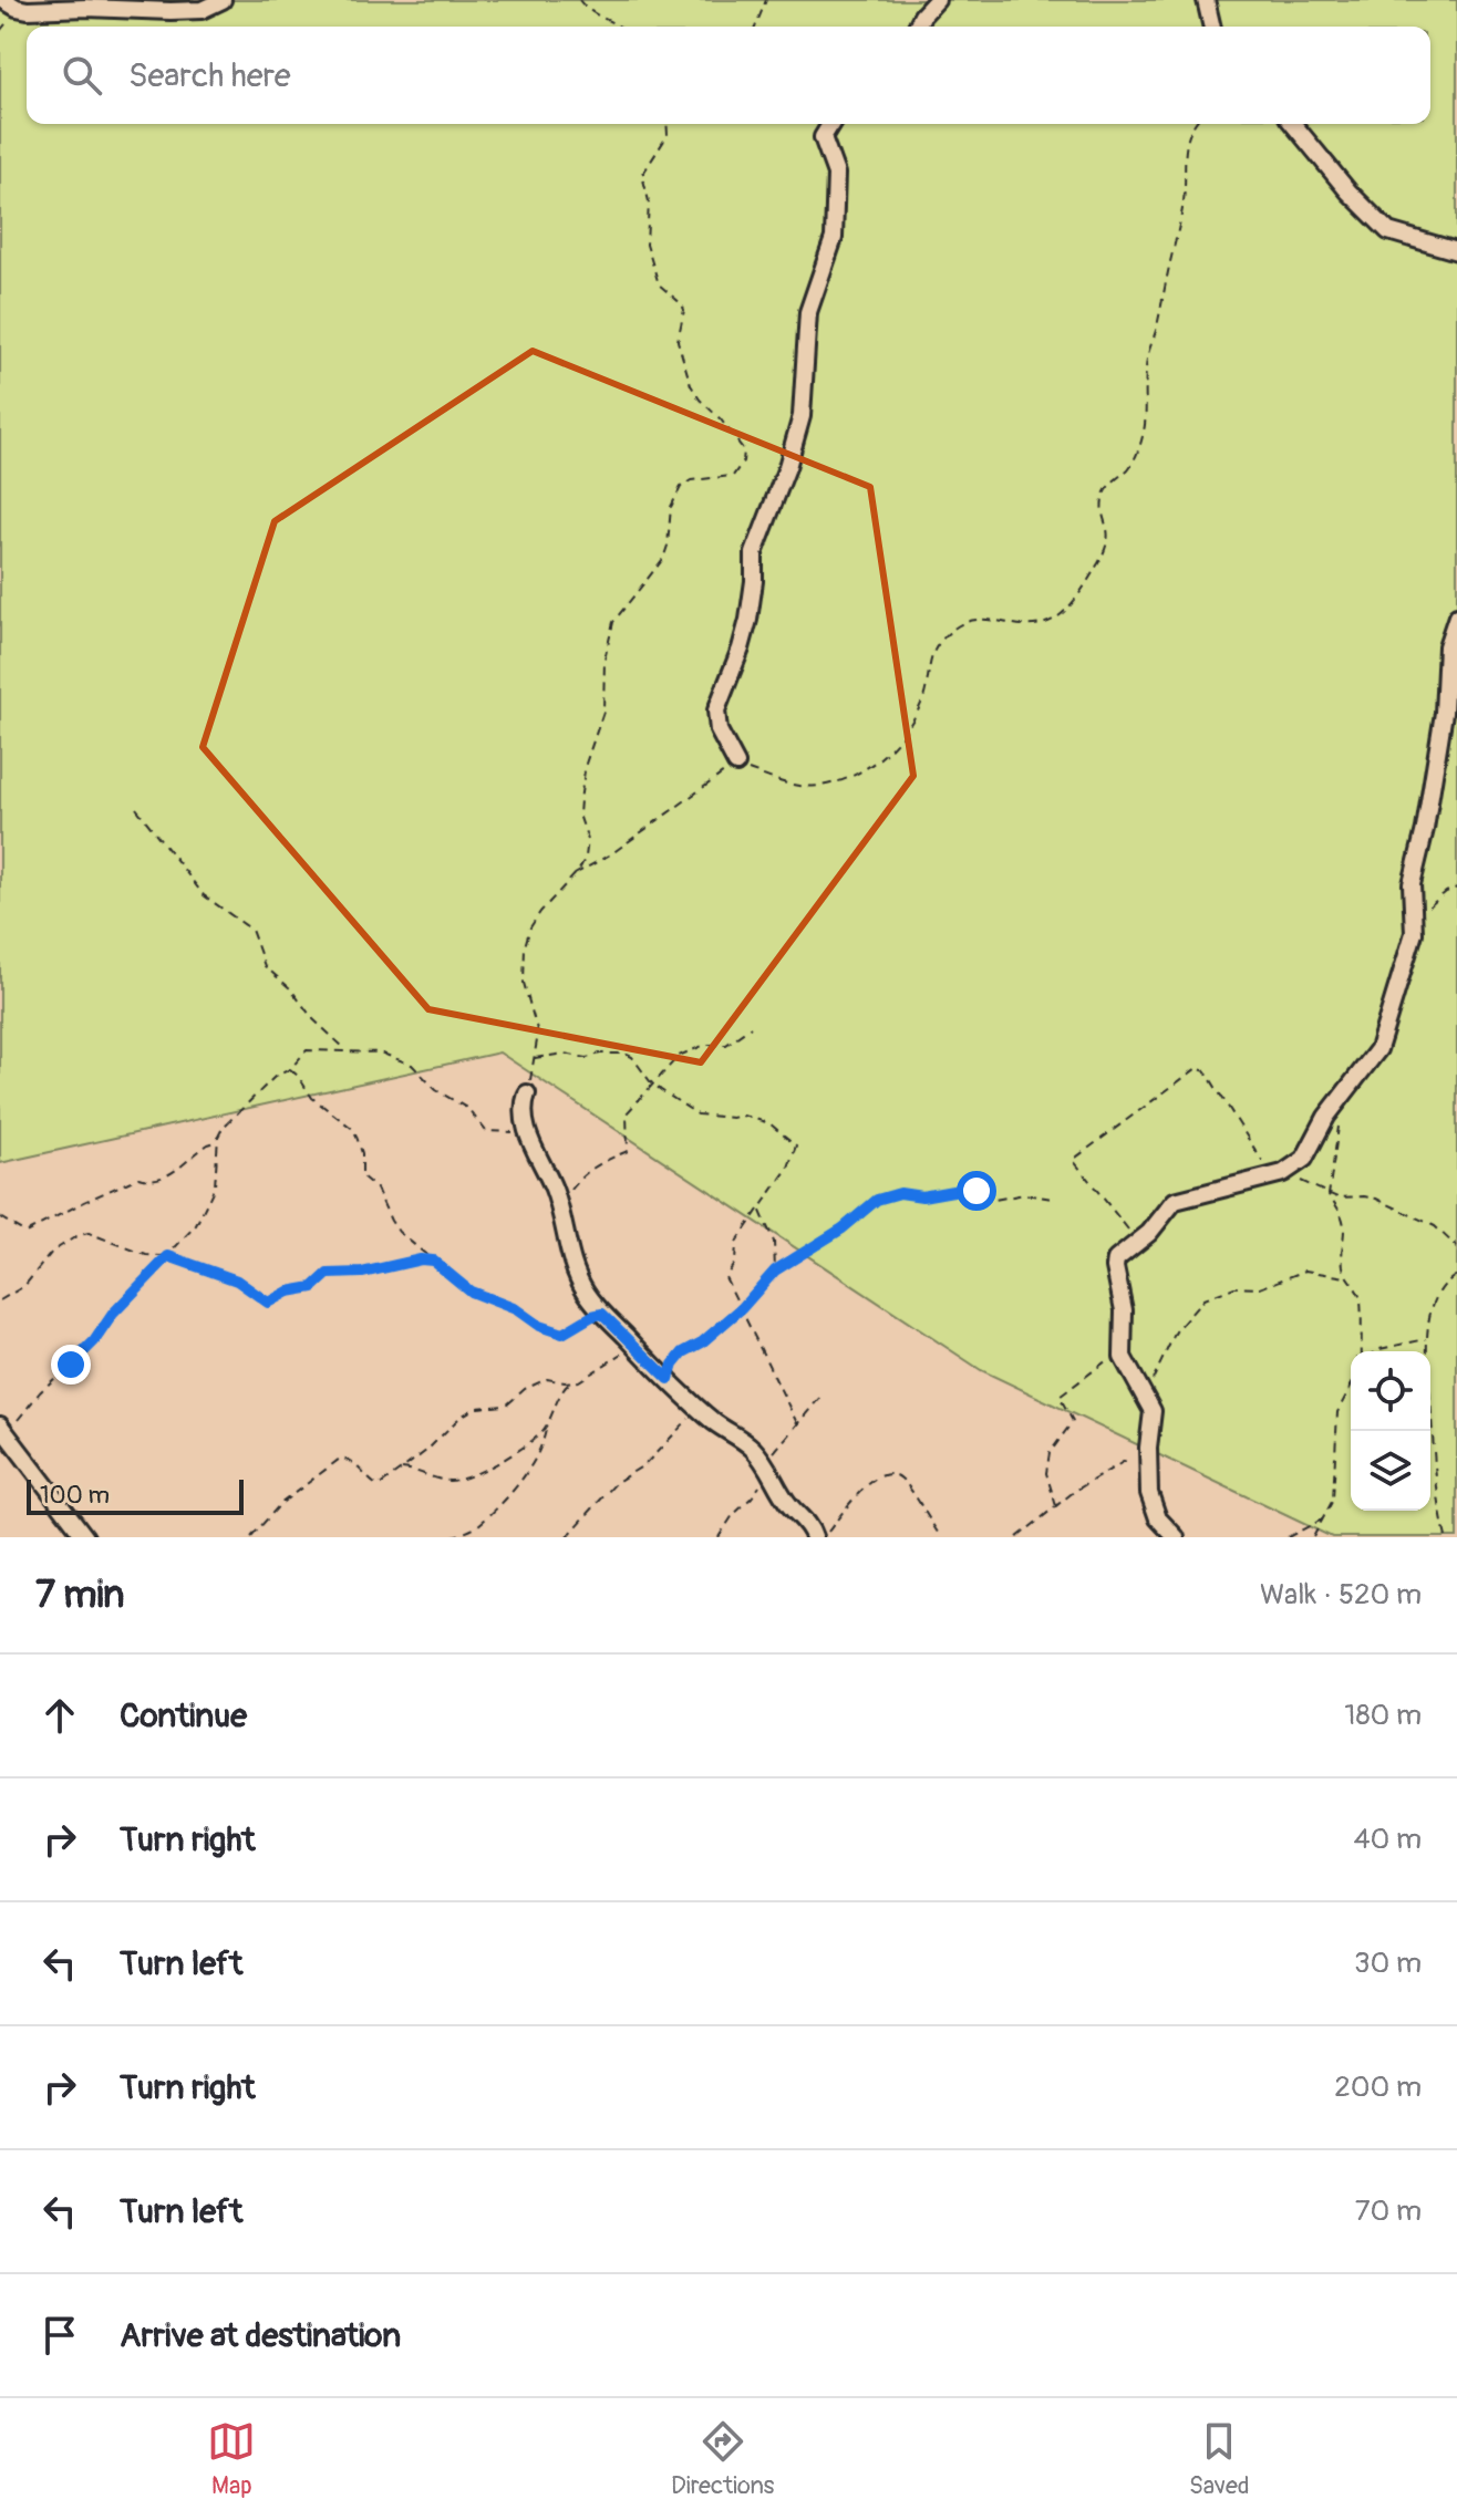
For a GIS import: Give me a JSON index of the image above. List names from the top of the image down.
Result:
{
  "scale_bar": "100 m",
  "page": {
    "search": "Search here",
    "scale": "100 m",
    "heading": ["7 min", "Walk · 520 m"],
    "list": [
      ["Continue", "180 m"],
      ["Turn right", "40 m"],
      ["Turn left", "30 m"],
      ["Turn right", "200 m"],
      ["Turn left", "70 m"],
      "Arrive at destination"
    ],
    "nav": ["Map", "Directions", "Saved"]
  }
}
